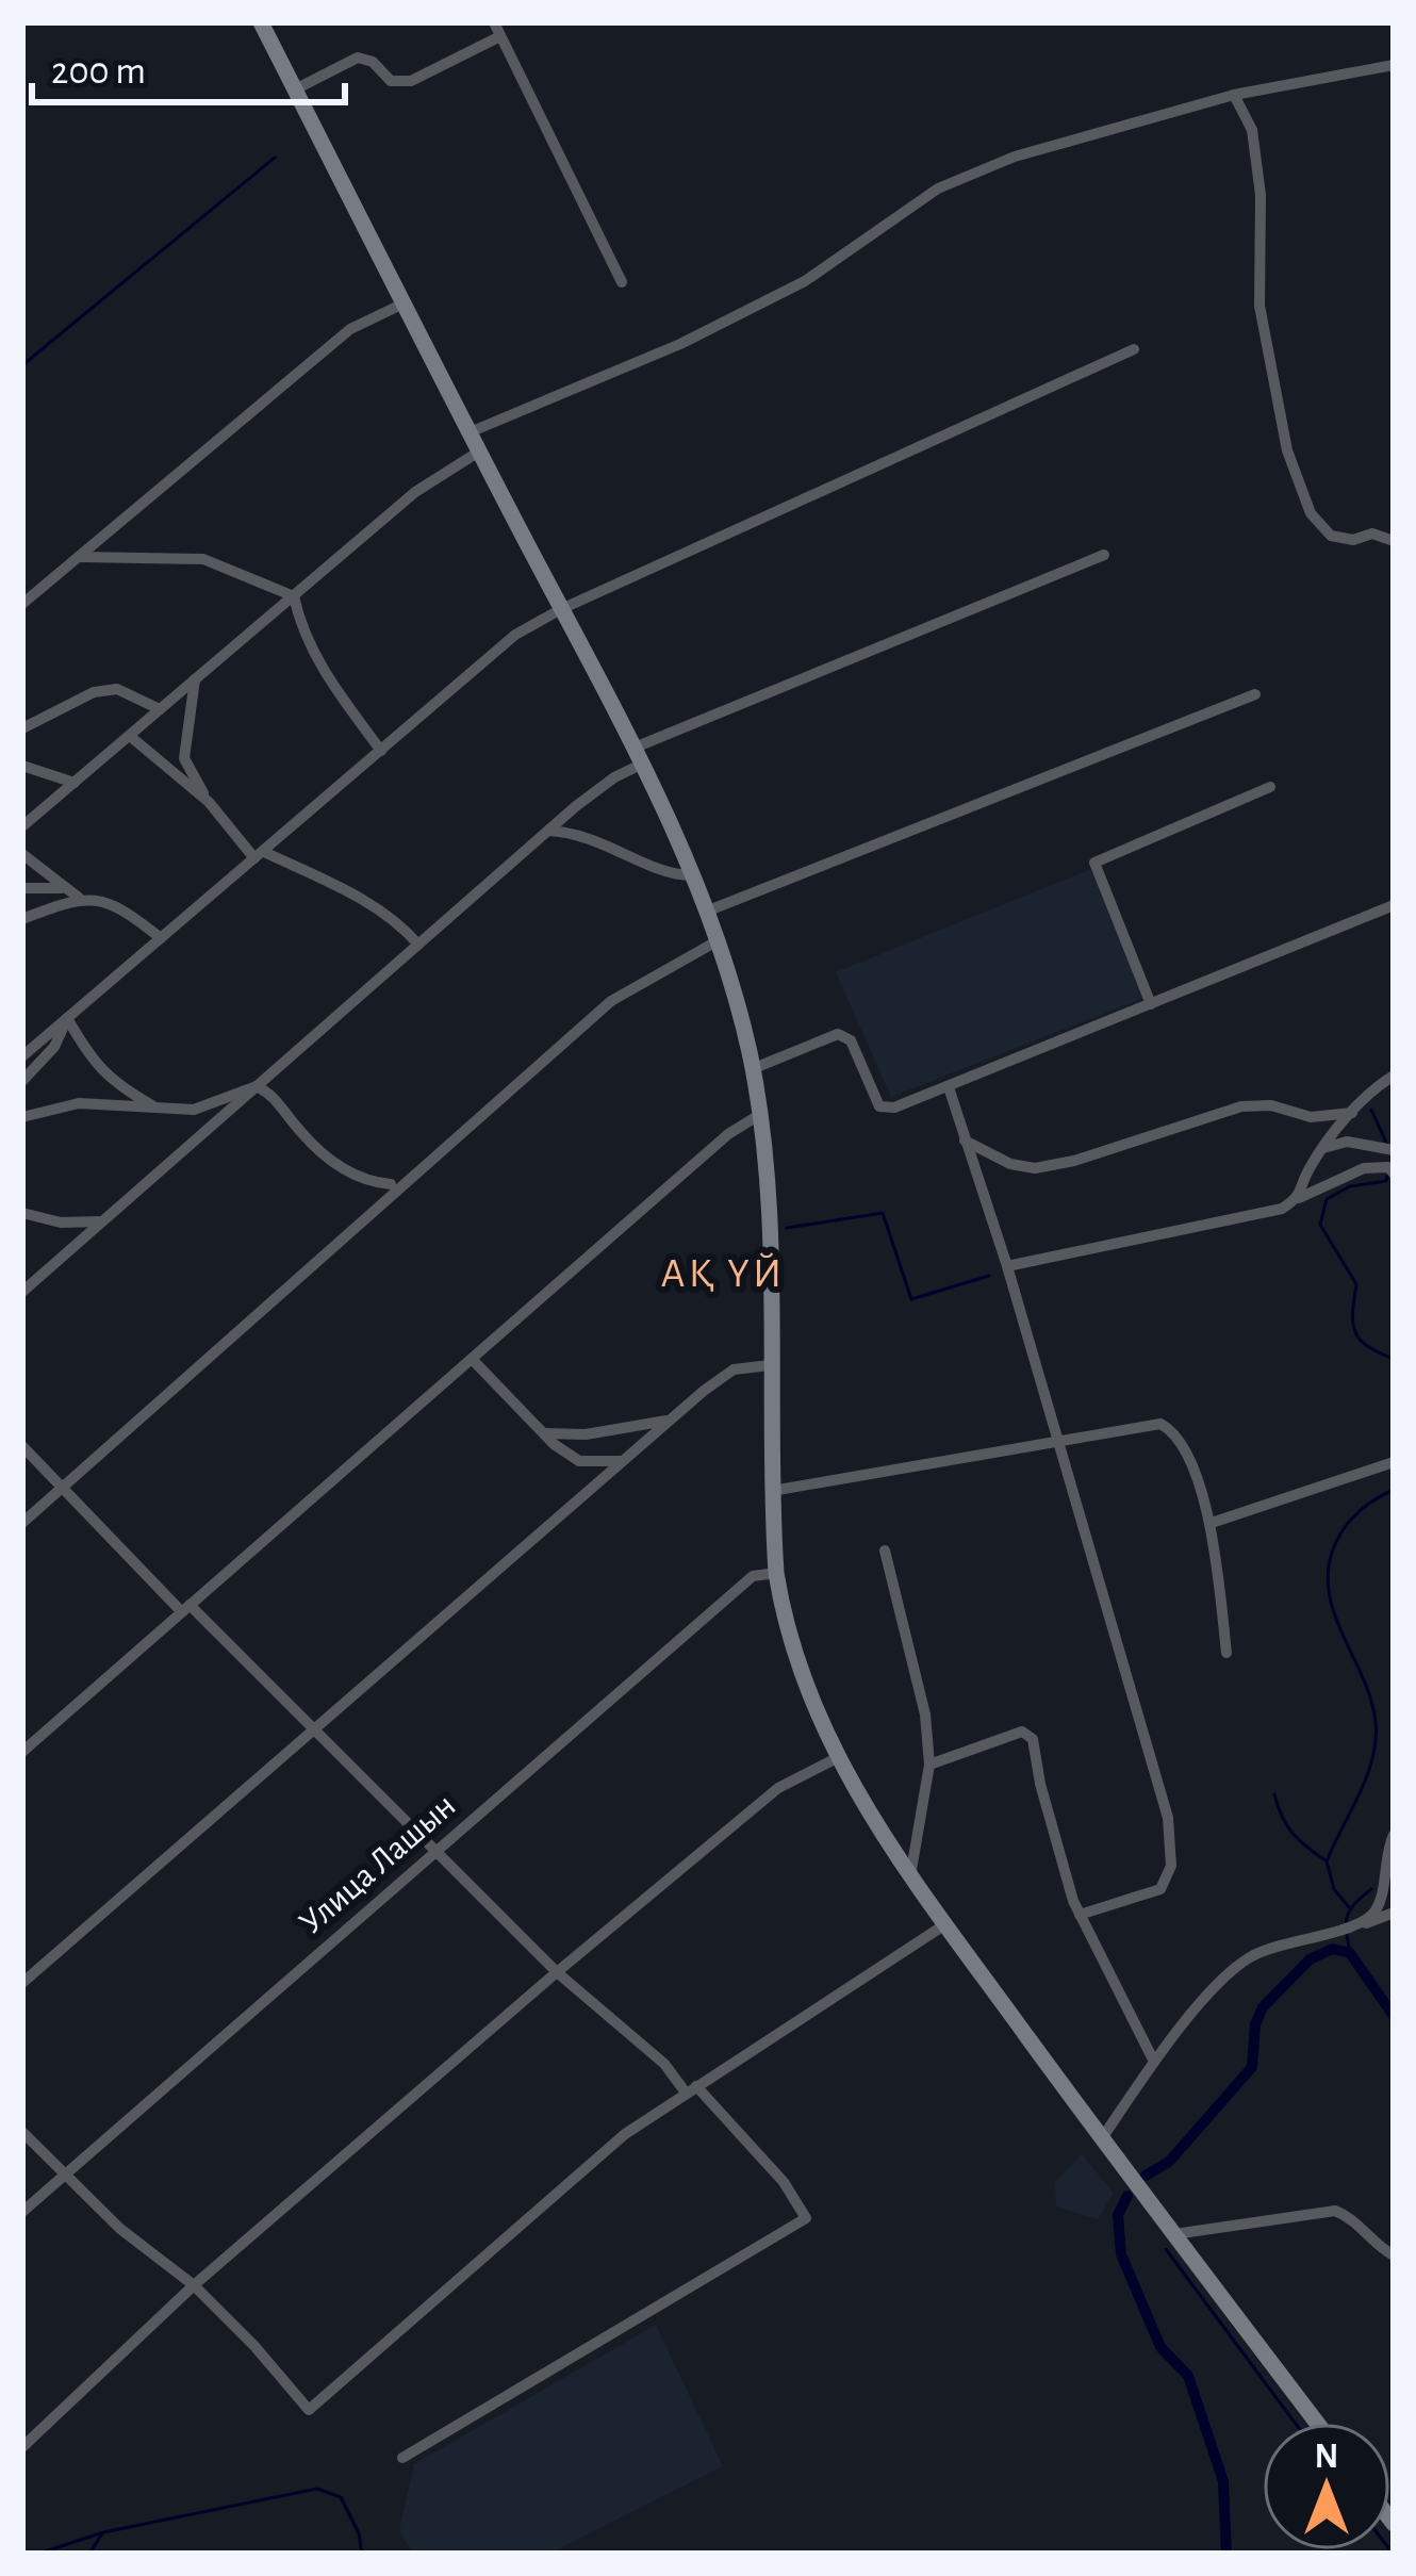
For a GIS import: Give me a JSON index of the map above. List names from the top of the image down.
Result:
{
  "streets": {
    "street": ["Улица Лашын"]
  },
  "districts": ["АҚ ҮЙ"],
  "scale_bar": "200 m",
  "north": "top"
}
